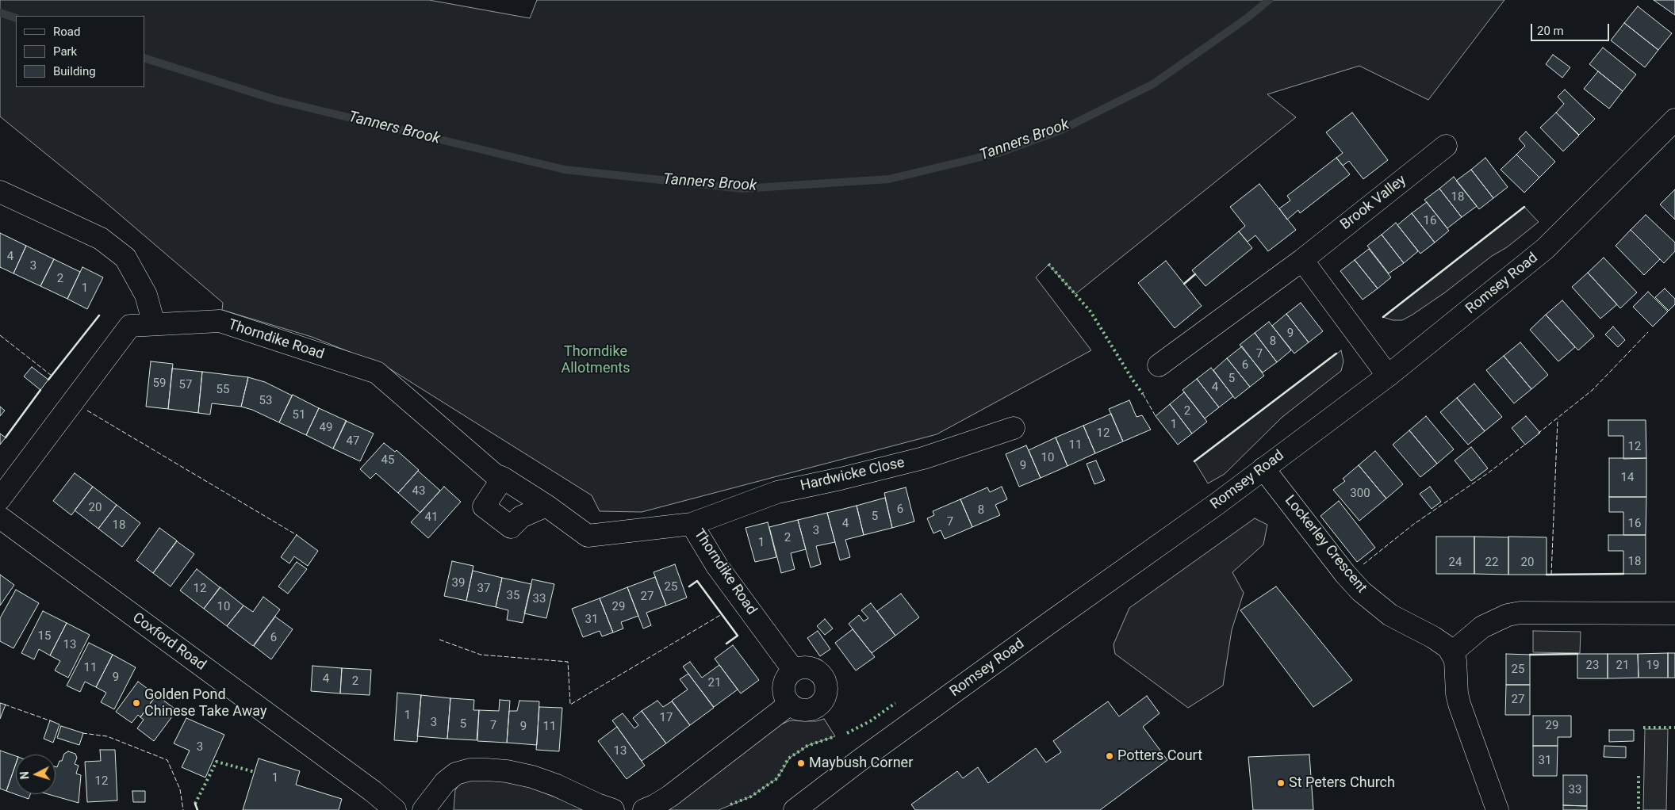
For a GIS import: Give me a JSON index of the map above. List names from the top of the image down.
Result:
{
  "streets": {
    "street": [
      "Brook Valley",
      "Romsey Road",
      "Thorndike Road",
      "Hardwicke Close",
      "Lockerley Crescent",
      "Coxford Road"
    ]
  },
  "crossings": [
    ["Romsey Road", "Lockerley Crescent"],
    ["Thorndike Road", "Hardwicke Close"]
  ],
  "water": ["Tanners Brook"],
  "parks": ["Thorndike Allotments"],
  "places": [
    "Golden Pond Chinese Take Away",
    "Potters Court",
    "Maybush Corner",
    "St Peters Church"
  ],
  "house_numbers": [
    "18",
    "16",
    "4",
    "3",
    "2",
    "1",
    "9",
    "8",
    "7",
    "6",
    "5",
    "59",
    "57",
    "4",
    "55",
    "53",
    "2",
    "51",
    "1",
    "49",
    "12",
    "47",
    "11",
    "12",
    "10",
    "45",
    "9",
    "14",
    "43",
    "300",
    "20",
    "6",
    "8",
    "5",
    "41",
    "7",
    "4",
    "16",
    "18",
    "3",
    "2",
    "1",
    "18",
    "24",
    "22",
    "20",
    "39",
    "25",
    "12",
    "37",
    "35",
    "27",
    "33",
    "10",
    "29",
    "31",
    "15",
    "6",
    "13",
    "23",
    "21",
    "19",
    "11",
    "25",
    "9",
    "4",
    "2",
    "21",
    "27",
    "1",
    "17",
    "3",
    "5",
    "7",
    "29",
    "9",
    "11",
    "3",
    "13",
    "31",
    "1",
    "12",
    "33"
  ],
  "legend": ["Road", "Park", "Building"],
  "scale_bar": "20 m",
  "north": "left"
}
